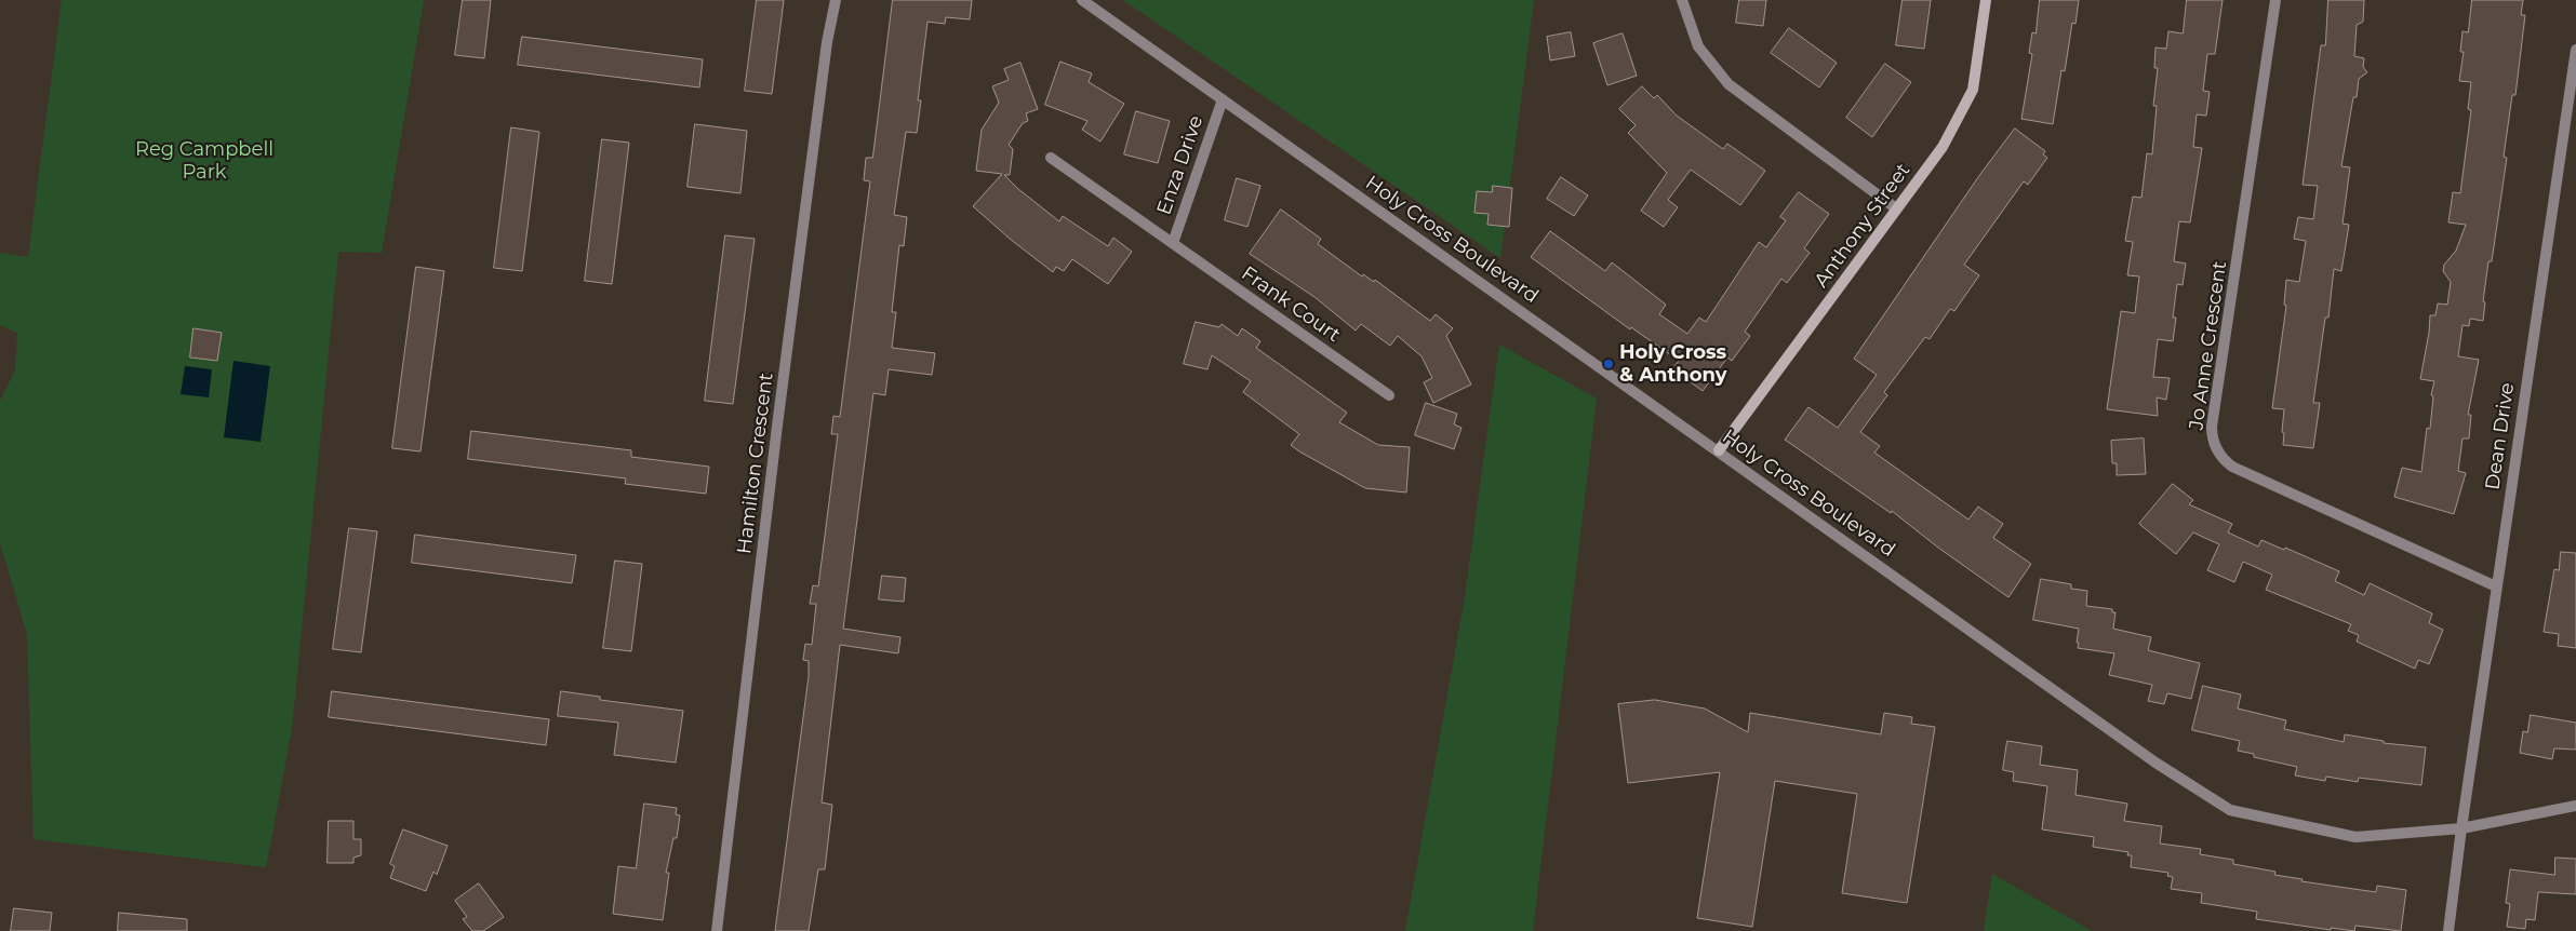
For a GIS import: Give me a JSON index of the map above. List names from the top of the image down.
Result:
{
  "streets": {
    "street": [
      "Enza Drive",
      "Anthony Street",
      "Holy Cross Boulevard",
      "Frank Court",
      "Jo Anne Crescent",
      "Dean Drive",
      "Hamilton Crescent"
    ]
  },
  "crossings": [
    ["Enza Drive", "Holy Cross Boulevard"],
    ["Enza Drive", "Frank Court"],
    ["Anthony Street", "Holy Cross Boulevard"],
    ["Holy Cross Boulevard", "Dean Drive"],
    ["Jo Anne Crescent", "Dean Drive"]
  ],
  "parks": ["Reg Campbell Park"],
  "places": ["Holy Cross & Anthony"]
}
